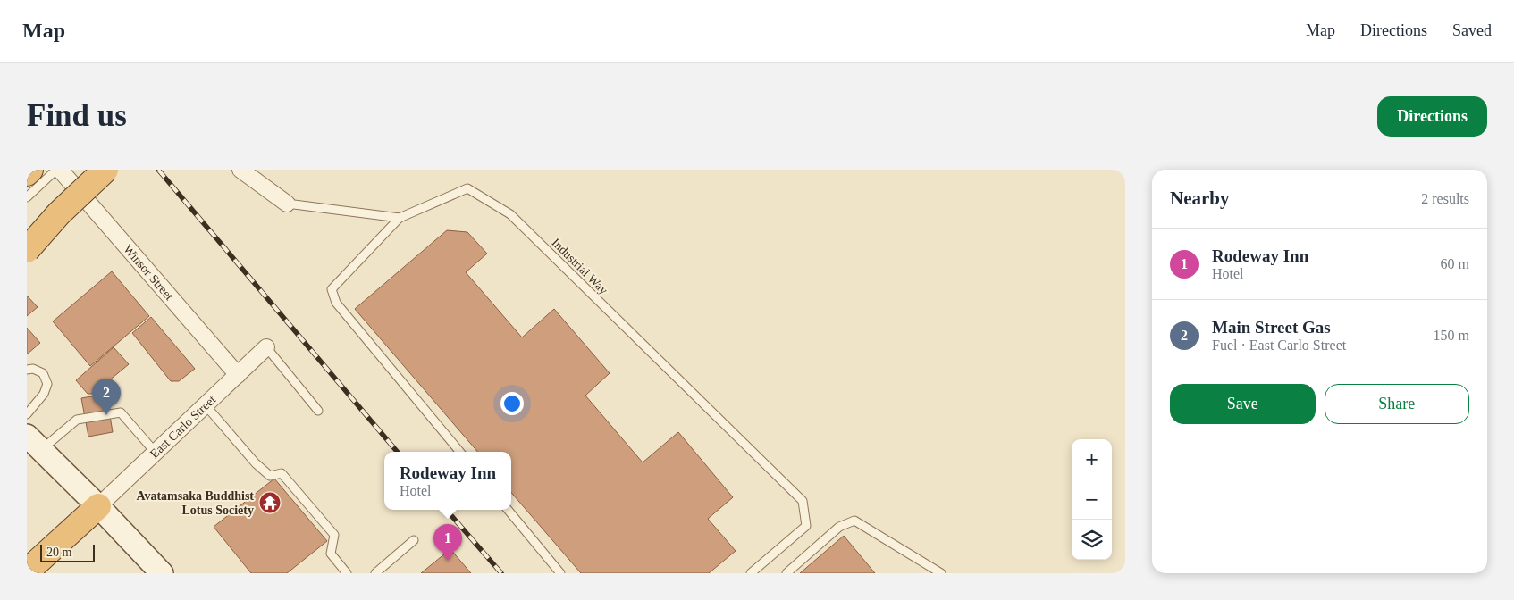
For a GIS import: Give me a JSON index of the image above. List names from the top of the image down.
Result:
{
  "streets": {
    "street": ["Winsor Street", "East Carlo Street"],
    "lane": ["Industrial Way"]
  },
  "crossings": [
    ["Winsor Street", "East Carlo Street"]
  ],
  "places": {
    "temple": ["Avatamsaka Buddhist Lotus Society"]
  },
  "scale_bar": "20 m",
  "page": {
    "header": "Map",
    "nav": ["Map", "Directions", "Saved"],
    "buttons": [
      "Directions",
      ["Save", "Share"]
    ],
    "title": "Find us",
    "heading": ["Nearby", "2 results"],
    "list": [
      {
        "mark": "1",
        "name": "Rodeway Inn",
        "note": "Hotel",
        "value": "60 m"
      },
      {
        "mark": "2",
        "name": "Main Street Gas",
        "note": "Fuel · East Carlo Street",
        "value": "150 m"
      }
    ],
    "pins": ["2", "1"],
    "map_buttons": ["+", "−"],
    "popup": ["Rodeway Inn", "Hotel"],
    "scale": "20 m"
  }
}
